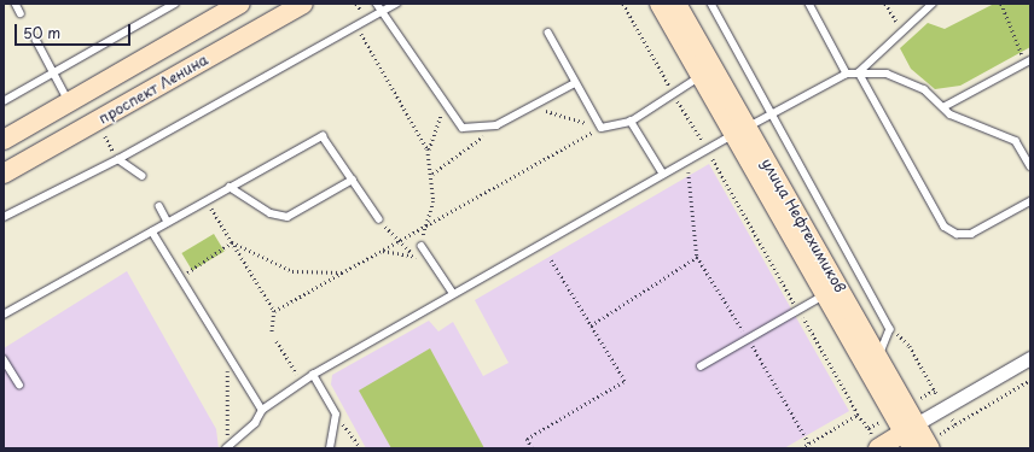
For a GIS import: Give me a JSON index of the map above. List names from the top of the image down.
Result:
{
  "streets": {
    "street": ["проспект Ленина", "улица Нефтехимиков"]
  },
  "scale_bar": "50 m"
}
